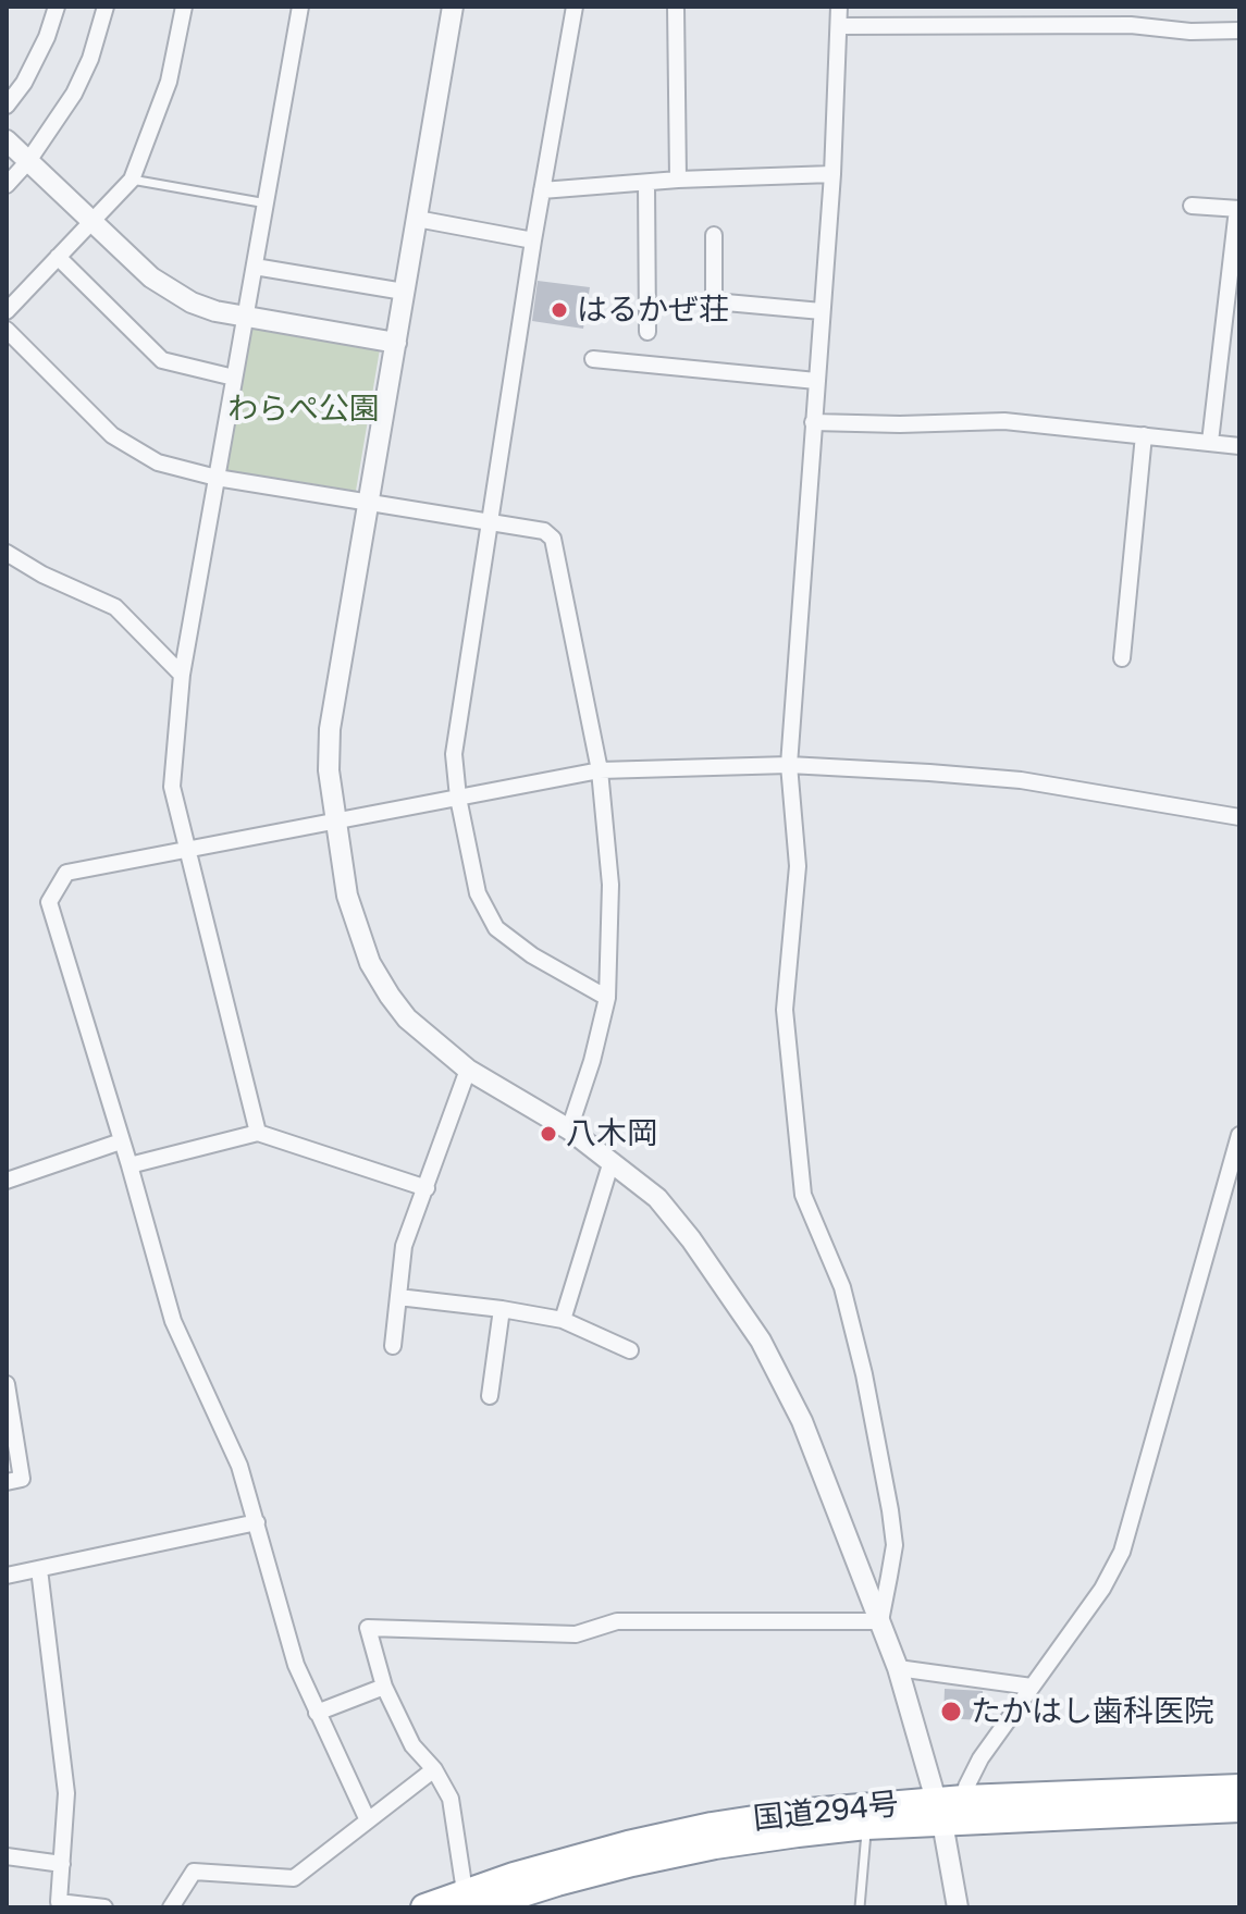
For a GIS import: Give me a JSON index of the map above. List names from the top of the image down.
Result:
{
  "streets": {
    "highway": ["国道294号"]
  },
  "parks": ["わらぺ公園"],
  "places": ["はるかぜ荘", "八木岡", "たかはし歯科医院"]
}
